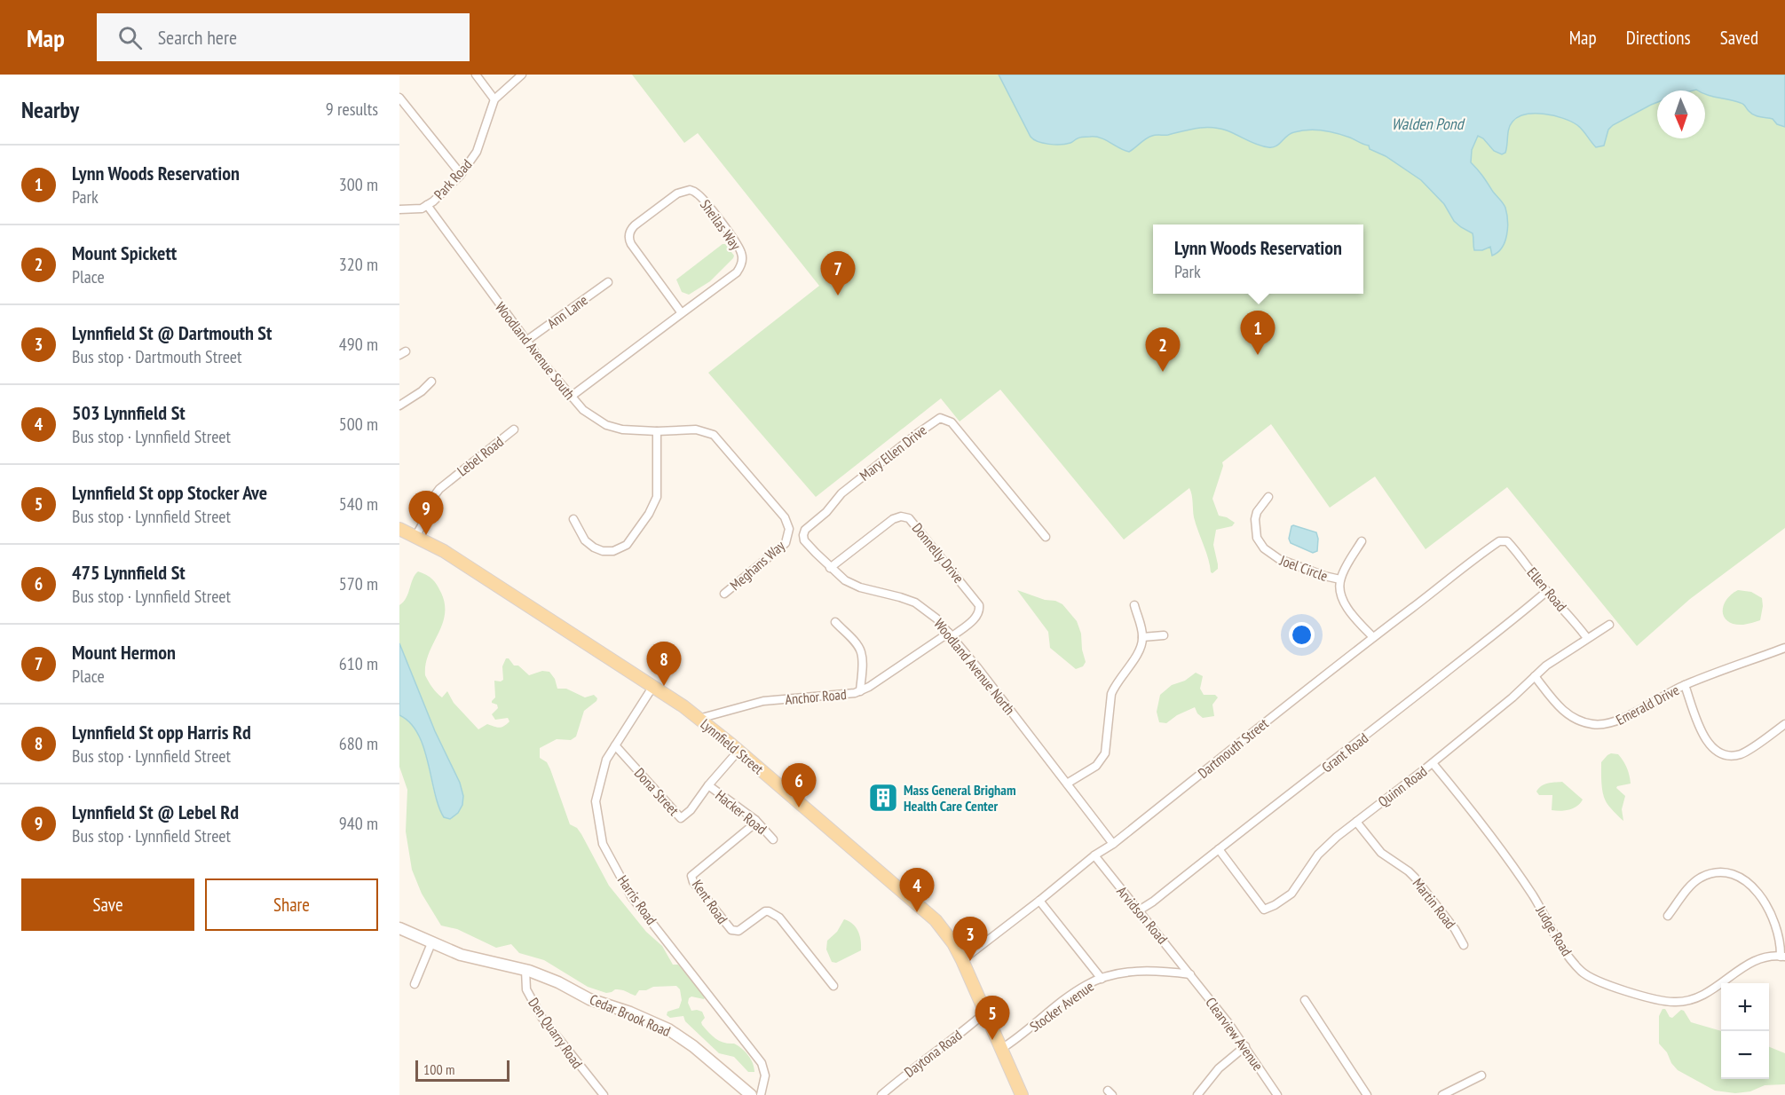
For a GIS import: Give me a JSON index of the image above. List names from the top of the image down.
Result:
{
  "streets": {
    "main road": ["Lynnfield Street"],
    "street": [
      "Park Road",
      "Sheilas Way",
      "Ann Lane",
      "Woodland Avenue South",
      "Mary Ellen Drive",
      "Lebel Road",
      "Donnelly Drive",
      "Meghans Way",
      "Joel Circle",
      "Ellen Road",
      "Woodland Avenue North",
      "Anchor Road",
      "Emerald Drive",
      "Dartmouth Street",
      "Grant Road",
      "Quinn Road",
      "Dona Street",
      "Hacker Road",
      "Harris Road",
      "Kent Road",
      "Martin Road",
      "Arvidson Road",
      "Judge Road",
      "Stocker Avenue",
      "Cedar Brook Road",
      "Den Quarry Road",
      "Clearview Avenue",
      "Daytona Road"
    ]
  },
  "crossings": [
    ["Park Road", "Woodland Avenue South"],
    ["Sheilas Way", "Woodland Avenue South"],
    ["Ann Lane", "Woodland Avenue South"],
    ["Woodland Avenue South", "Meghans Way"],
    ["Mary Ellen Drive", "Woodland Avenue North"],
    ["Lebel Road", "Lynnfield Street"],
    ["Donnelly Drive", "Woodland Avenue North"],
    ["Donnelly Drive", "Anchor Road"],
    ["Ellen Road", "Dartmouth Street"],
    ["Ellen Road", "Grant Road"],
    ["Ellen Road", "Quinn Road"],
    ["Woodland Avenue North", "Anchor Road"],
    ["Woodland Avenue North", "Dartmouth Street"],
    ["Anchor Road", "Lynnfield Street"],
    ["Emerald Drive", "Quinn Road"],
    ["Lynnfield Street", "Dartmouth Street"],
    ["Lynnfield Street", "Dona Street"],
    ["Lynnfield Street", "Harris Road"],
    ["Lynnfield Street", "Stocker Avenue"],
    ["Lynnfield Street", "Daytona Road"],
    ["Dartmouth Street", "Arvidson Road"],
    ["Grant Road", "Quinn Road"],
    ["Grant Road", "Arvidson Road"],
    ["Quinn Road", "Martin Road"],
    ["Quinn Road", "Judge Road"],
    ["Dona Street", "Hacker Road"],
    ["Dona Street", "Harris Road"],
    ["Hacker Road", "Kent Road"],
    ["Arvidson Road", "Stocker Avenue"],
    ["Arvidson Road", "Clearview Avenue"],
    ["Stocker Avenue", "Clearview Avenue"],
    ["Cedar Brook Road", "Den Quarry Road"]
  ],
  "water": ["Walden Pond"],
  "places": {
    "building": ["Mass General Brigham Health Care Center"]
  },
  "scale_bar": "100 m",
  "north": "bottom",
  "page": {
    "header": "Map",
    "search": "Search here",
    "nav": ["Map", "Directions", "Saved"],
    "heading": ["Nearby", "9 results"],
    "list": [
      {
        "mark": "1",
        "name": "Lynn Woods Reservation",
        "note": "Park",
        "value": "300 m"
      },
      {
        "mark": "2",
        "name": "Mount Spickett",
        "note": "Place",
        "value": "320 m"
      },
      {
        "mark": "3",
        "name": "Lynnfield St @ Dartmouth St",
        "note": "Bus stop · Dartmouth Street",
        "value": "490 m"
      },
      {
        "mark": "4",
        "name": "503 Lynnfield St",
        "note": "Bus stop · Lynnfield Street",
        "value": "500 m"
      },
      {
        "mark": "5",
        "name": "Lynnfield St opp Stocker Ave",
        "note": "Bus stop · Lynnfield Street",
        "value": "540 m"
      },
      {
        "mark": "6",
        "name": "475 Lynnfield St",
        "note": "Bus stop · Lynnfield Street",
        "value": "570 m"
      },
      {
        "mark": "7",
        "name": "Mount Hermon",
        "note": "Place",
        "value": "610 m"
      },
      {
        "mark": "8",
        "name": "Lynnfield St opp Harris Rd",
        "note": "Bus stop · Lynnfield Street",
        "value": "680 m"
      },
      {
        "mark": "9",
        "name": "Lynnfield St @ Lebel Rd",
        "note": "Bus stop · Lynnfield Street",
        "value": "940 m"
      }
    ],
    "popup": ["Lynn Woods Reservation", "Park"],
    "pins": [
      "7",
      "1",
      "2",
      "9",
      "8",
      "6",
      "4",
      "3",
      "5"
    ],
    "buttons": ["Save", "Share"],
    "map_buttons": ["+", "−"],
    "scale": "100 m"
  }
}
